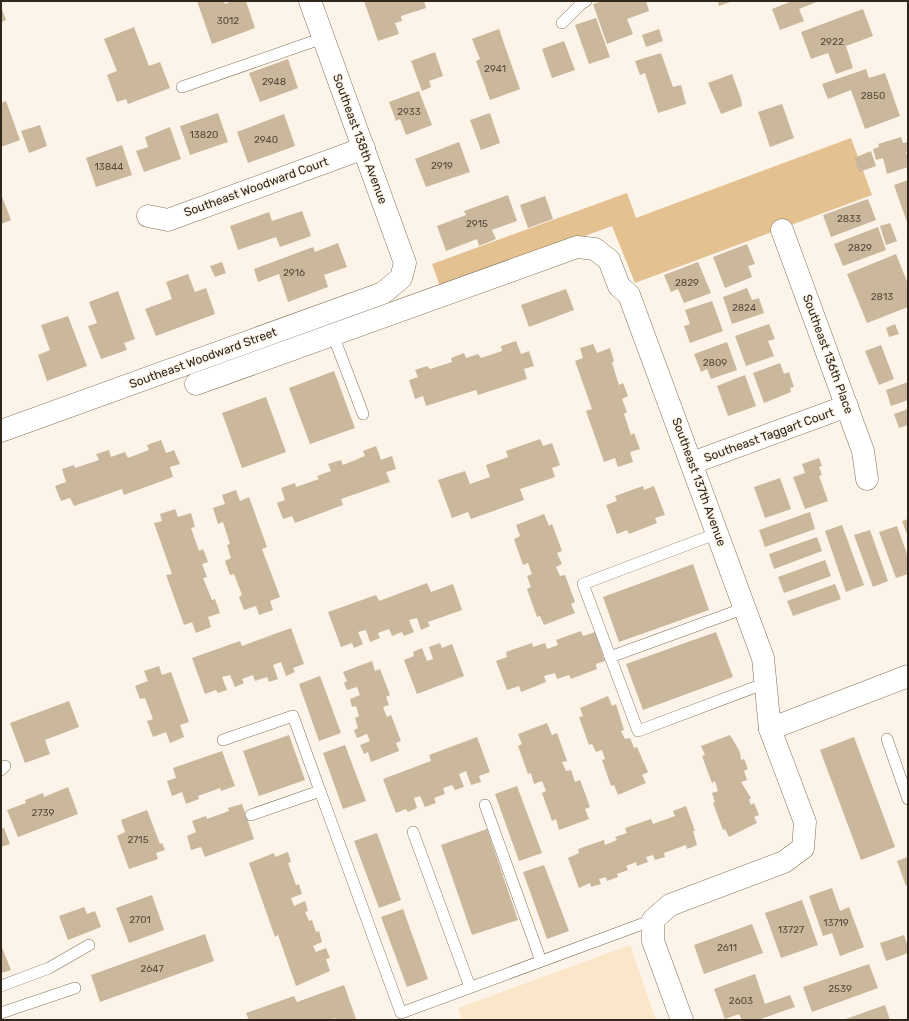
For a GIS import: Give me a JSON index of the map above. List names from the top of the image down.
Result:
{
  "streets": {
    "street": [
      "Southeast 138th Avenue",
      "Southeast Woodward Court",
      "Southeast 136th Place",
      "Southeast Woodward Street",
      "Southeast Taggart Court",
      "Southeast 137th Avenue"
    ]
  },
  "crossings": [
    ["Southeast 138th Avenue", "Southeast Woodward Court"],
    ["Southeast 138th Avenue", "Southeast Woodward Street"],
    ["Southeast 136th Place", "Southeast Taggart Court"],
    ["Southeast Woodward Street", "Southeast 137th Avenue"],
    ["Southeast Taggart Court", "Southeast 137th Avenue"]
  ],
  "house_numbers": [
    "3012",
    "2922",
    "2941",
    "2948",
    "2850",
    "2933",
    "13820",
    "2940",
    "2919",
    "13844",
    "2833",
    "2915",
    "2829",
    "2916",
    "2829",
    "2813",
    "2824",
    "2809",
    "2739",
    "2715",
    "2701",
    "13719",
    "13727",
    "2611",
    "2647",
    "2539",
    "2603"
  ]
}
